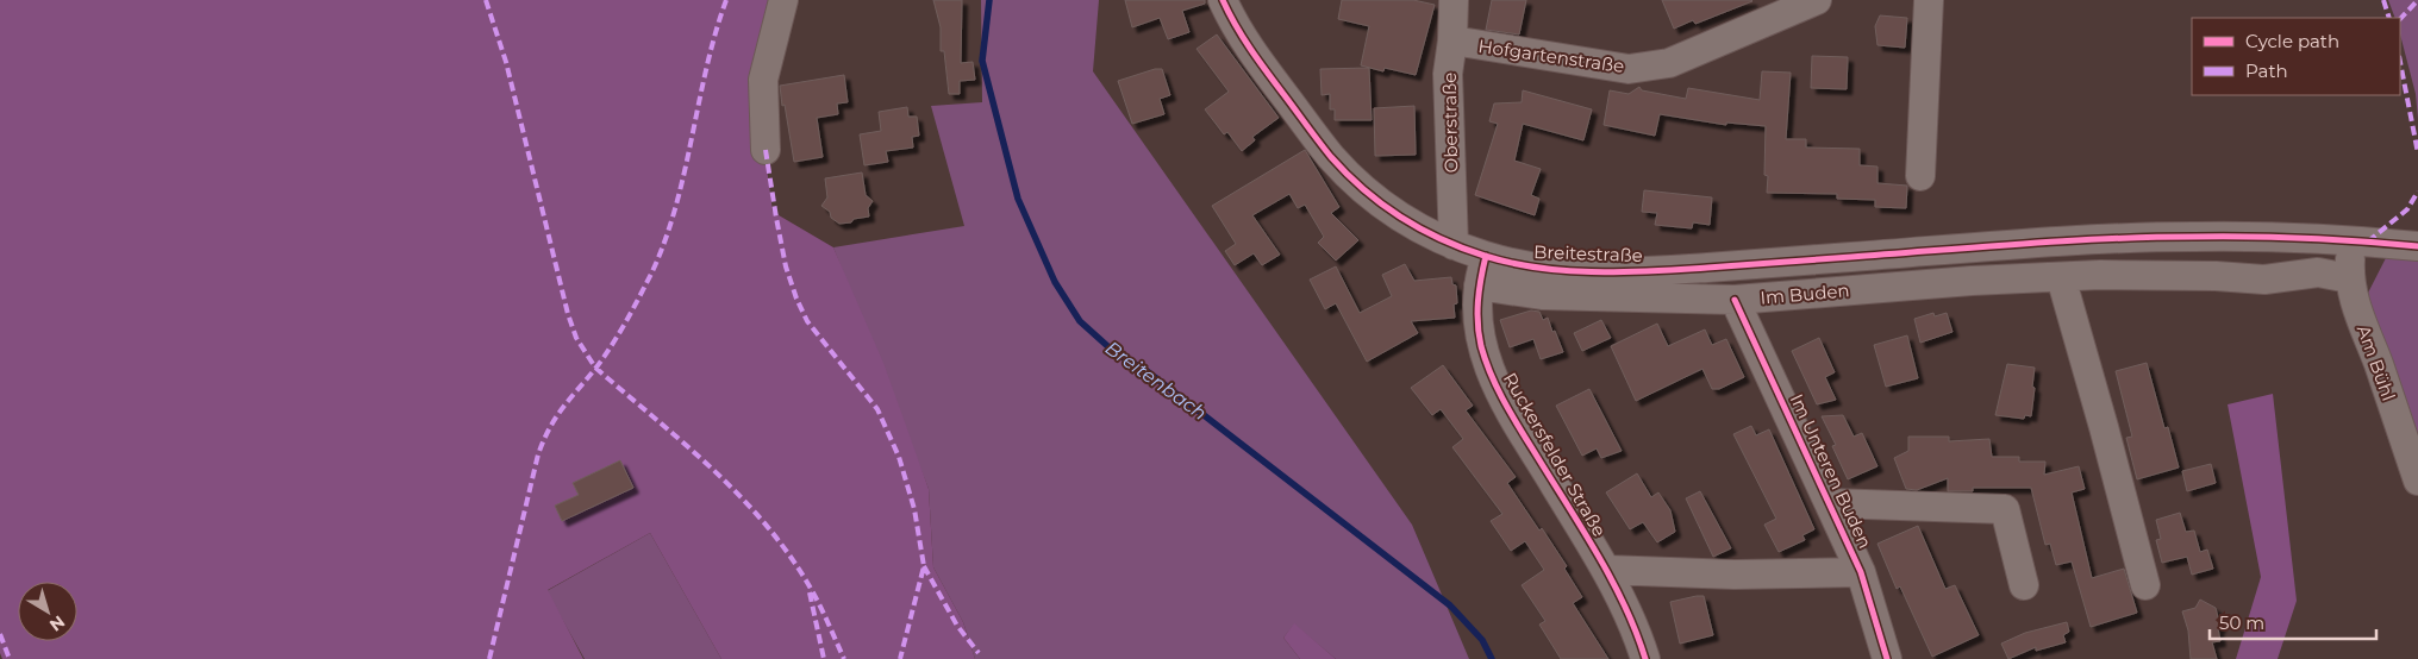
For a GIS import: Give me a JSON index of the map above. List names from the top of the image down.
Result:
{
  "streets": {
    "street": [
      "Hofgartenstraße",
      "Oberstraße",
      "Breitestraße",
      "Im Buden",
      "Am Bühl",
      "Ruckersfelder Straße",
      "Im Unteren Buden"
    ]
  },
  "crossings": [
    ["Hofgartenstraße", "Oberstraße"],
    ["Oberstraße", "Breitestraße"],
    ["Breitestraße", "Am Bühl"],
    ["Breitestraße", "Ruckersfelder Straße"],
    ["Im Buden", "Am Bühl"],
    ["Im Buden", "Ruckersfelder Straße"],
    ["Im Buden", "Im Unteren Buden"]
  ],
  "water": ["Breitenbach"],
  "legend": ["Cycle path", "Path"],
  "scale_bar": "50 m",
  "north": "bottom right"
}
